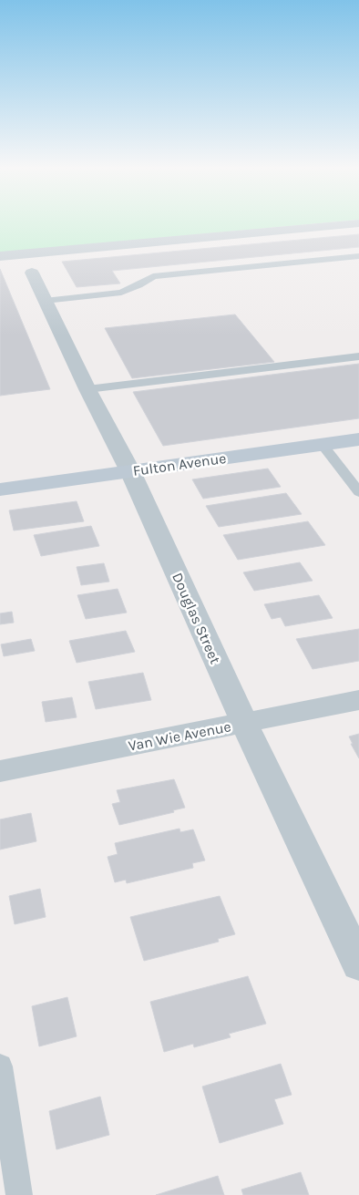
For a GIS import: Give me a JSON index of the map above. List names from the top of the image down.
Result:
{
  "streets": {
    "street": ["Fulton Avenue", "Douglas Street", "Van Wie Avenue"]
  },
  "crossings": [
    ["Fulton Avenue", "Douglas Street"],
    ["Douglas Street", "Van Wie Avenue"]
  ]
}
